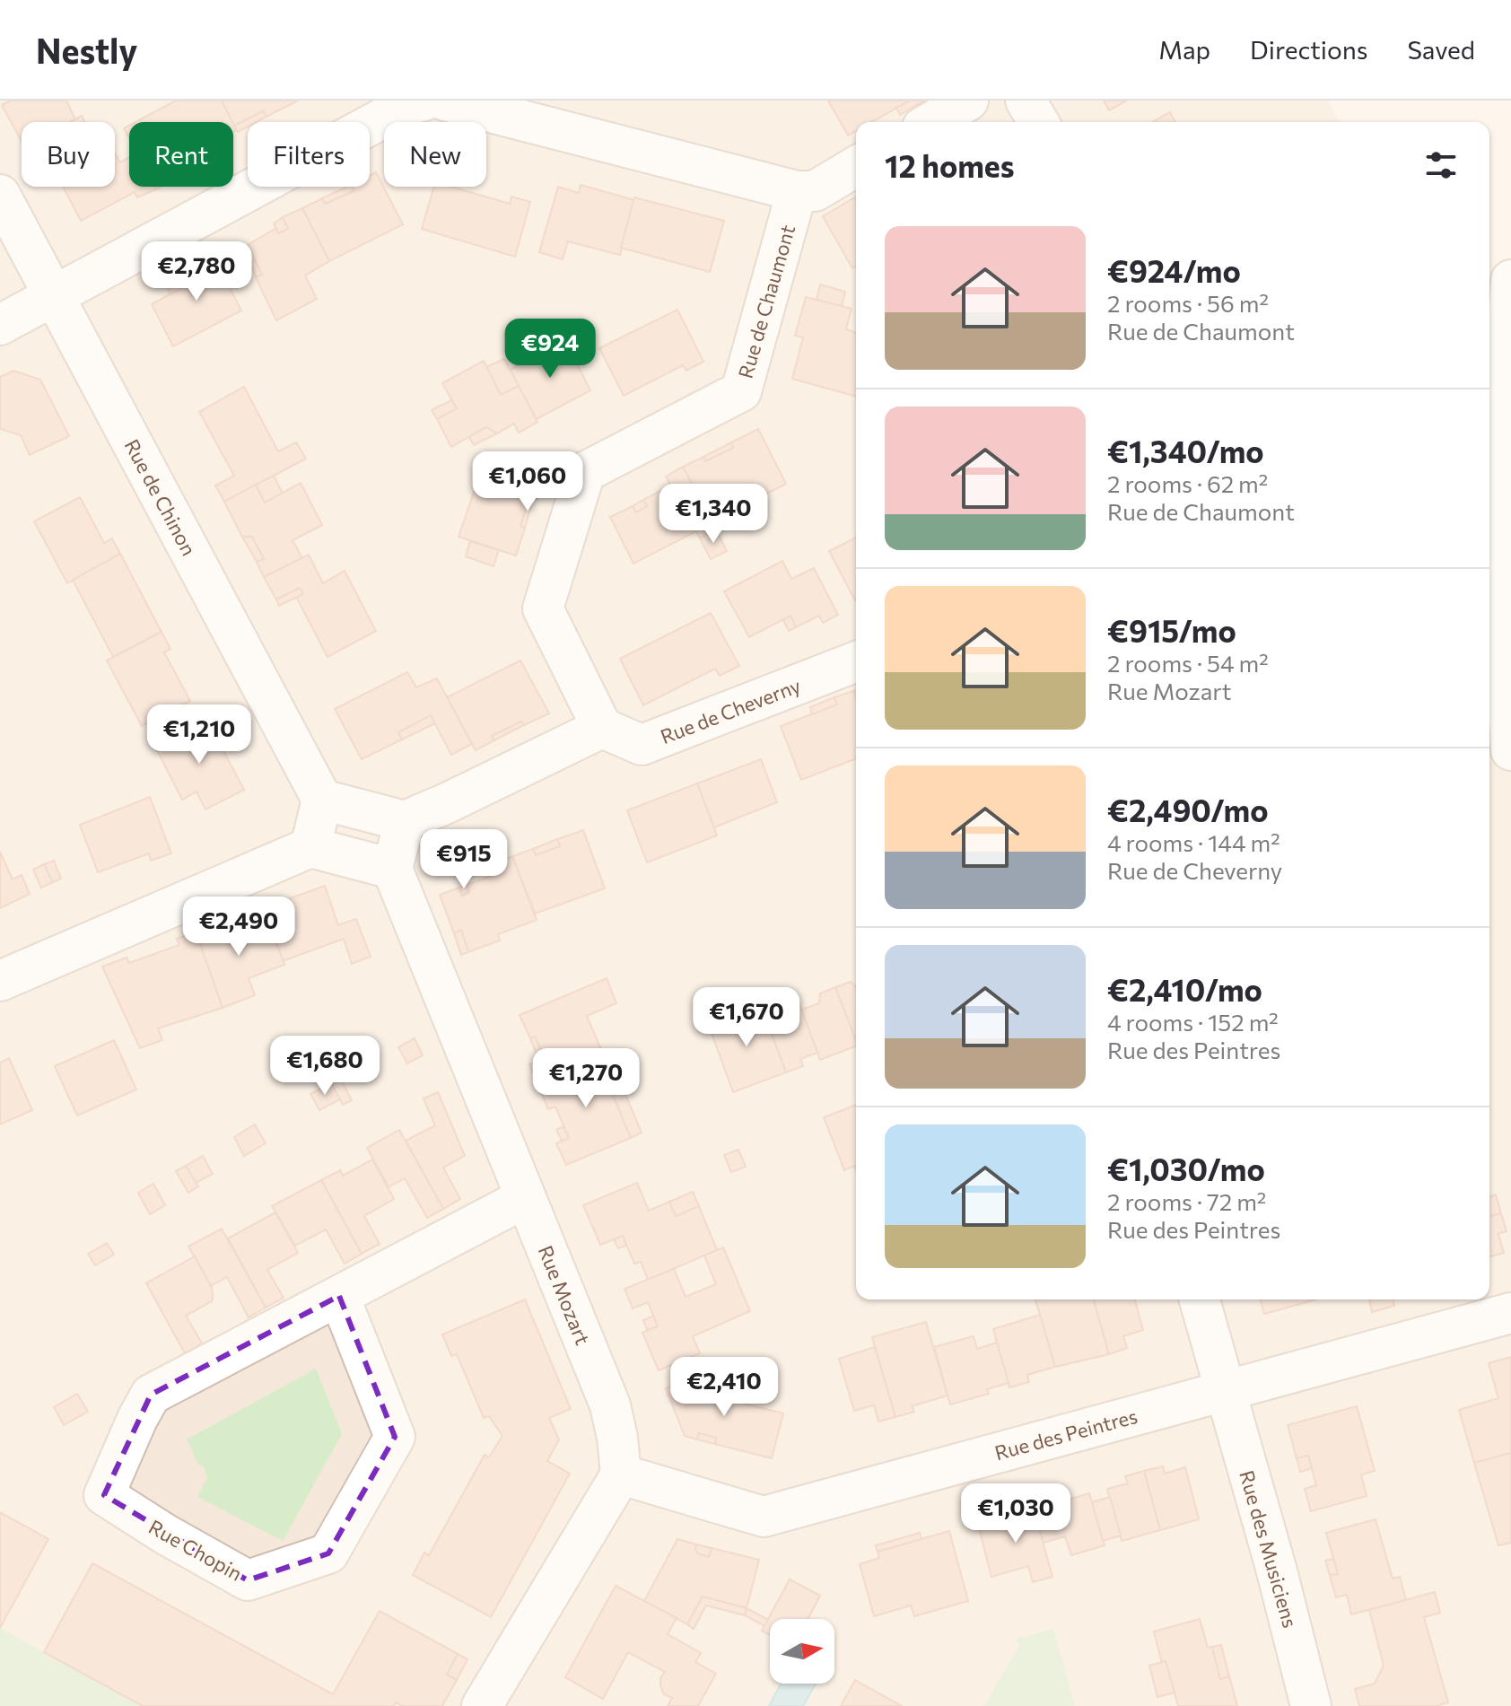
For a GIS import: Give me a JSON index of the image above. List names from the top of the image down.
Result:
{
  "streets": {
    "street": [
      "Rue de Chaumont",
      "Rue de Chinon",
      "Rue de Cheverny",
      "Rue Mozart",
      "Rue des Peintres",
      "Rue des Musiciens",
      "Rue Chopin"
    ]
  },
  "crossings": [
    ["Rue de Chaumont", "Rue de Cheverny"],
    ["Rue Mozart", "Rue des Peintres"],
    ["Rue Mozart", "Rue Chopin"],
    ["Rue des Peintres", "Rue des Musiciens"]
  ],
  "north": "right",
  "page": {
    "header": "Nestly",
    "nav": ["Map", "Directions", "Saved"],
    "chip": [
      "Buy",
      "Rent",
      "Filters",
      "New"
    ],
    "heading": "12 homes",
    "list": [
      {
        "name": "€924/mo",
        "note": "2 rooms · 56 m² · Rue de Chaumont"
      },
      {
        "name": "€1,340/mo",
        "note": "2 rooms · 62 m² · Rue de Chaumont"
      },
      {
        "name": "€915/mo",
        "note": "2 rooms · 54 m² · Rue Mozart"
      },
      {
        "name": "€2,490/mo",
        "note": "4 rooms · 144 m² · Rue de Cheverny"
      },
      {
        "name": "€2,410/mo",
        "note": "4 rooms · 152 m² · Rue des Peintres"
      },
      {
        "name": "€1,030/mo",
        "note": "2 rooms · 72 m² · Rue des Peintres"
      }
    ],
    "price": [
      "€2,780",
      "€924",
      "€1,060",
      "€1,340",
      "€1,210",
      "€915",
      "€2,490",
      "€1,670",
      "€1,680",
      "€1,270",
      "€2,410",
      "€1,030"
    ]
  }
}
